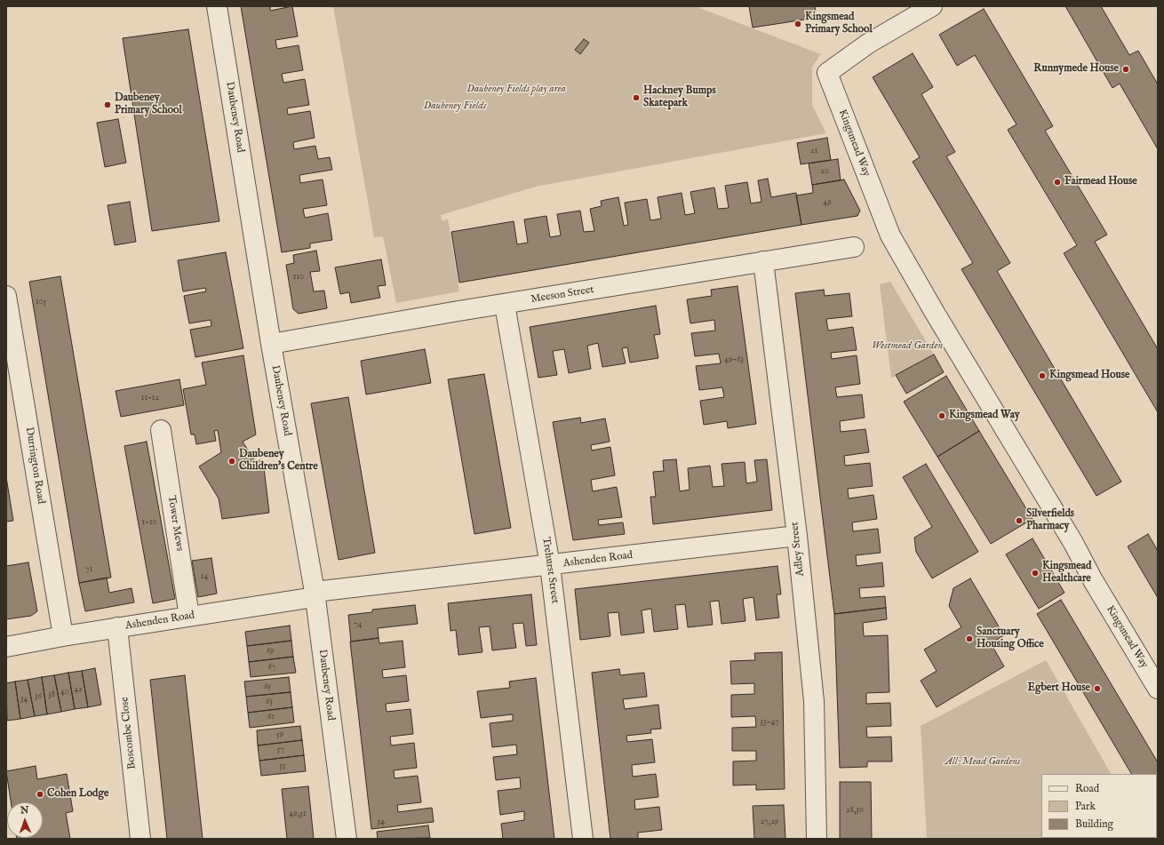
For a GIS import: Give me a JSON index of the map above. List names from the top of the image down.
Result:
{
  "streets": {
    "street": [
      "Daubeney Road",
      "Kingsmead Way",
      "Meeson Street",
      "Durrington Road",
      "Tower Mews",
      "Adley Street",
      "Ashenden Road",
      "Trehurst Street",
      "Boscombe Close"
    ]
  },
  "crossings": [
    ["Daubeney Road", "Meeson Street"],
    ["Daubeney Road", "Ashenden Road"],
    ["Meeson Street", "Adley Street"],
    ["Meeson Street", "Trehurst Street"],
    ["Durrington Road", "Ashenden Road"],
    ["Tower Mews", "Ashenden Road"],
    ["Adley Street", "Ashenden Road"],
    ["Ashenden Road", "Trehurst Street"],
    ["Ashenden Road", "Boscombe Close"]
  ],
  "parks": [
    "Daubeney Fields play area",
    "Daubeney Fields",
    "Westmead Garden",
    "All-Mead Gardens"
  ],
  "places": [
    "Kingsmead Primary School",
    "Runnymede House",
    "Hackney Bumps Skatepark",
    "Daubeney Primary School",
    "Fairmead House",
    "Kingsmead House",
    "Kingsmead Way",
    "Daubeney Children's Centre",
    "Silverfields Pharmacy",
    "Kingsmead Healthcare",
    "Sanctuary Housing Office",
    "Egbert House",
    "Cohen Lodge"
  ],
  "house_numbers": [
    "21",
    "20",
    "49",
    "110",
    "105",
    "49-63",
    "11-12",
    "1-10",
    "71",
    "14",
    "74",
    "69",
    "67",
    "65",
    "42",
    "40",
    "38",
    "36",
    "34",
    "63",
    "61",
    "33-47",
    "59",
    "57",
    "55",
    "28,30",
    "49,51",
    "54",
    "27,29"
  ],
  "legend": ["Road", "Park", "Building"],
  "north": "top"
}
